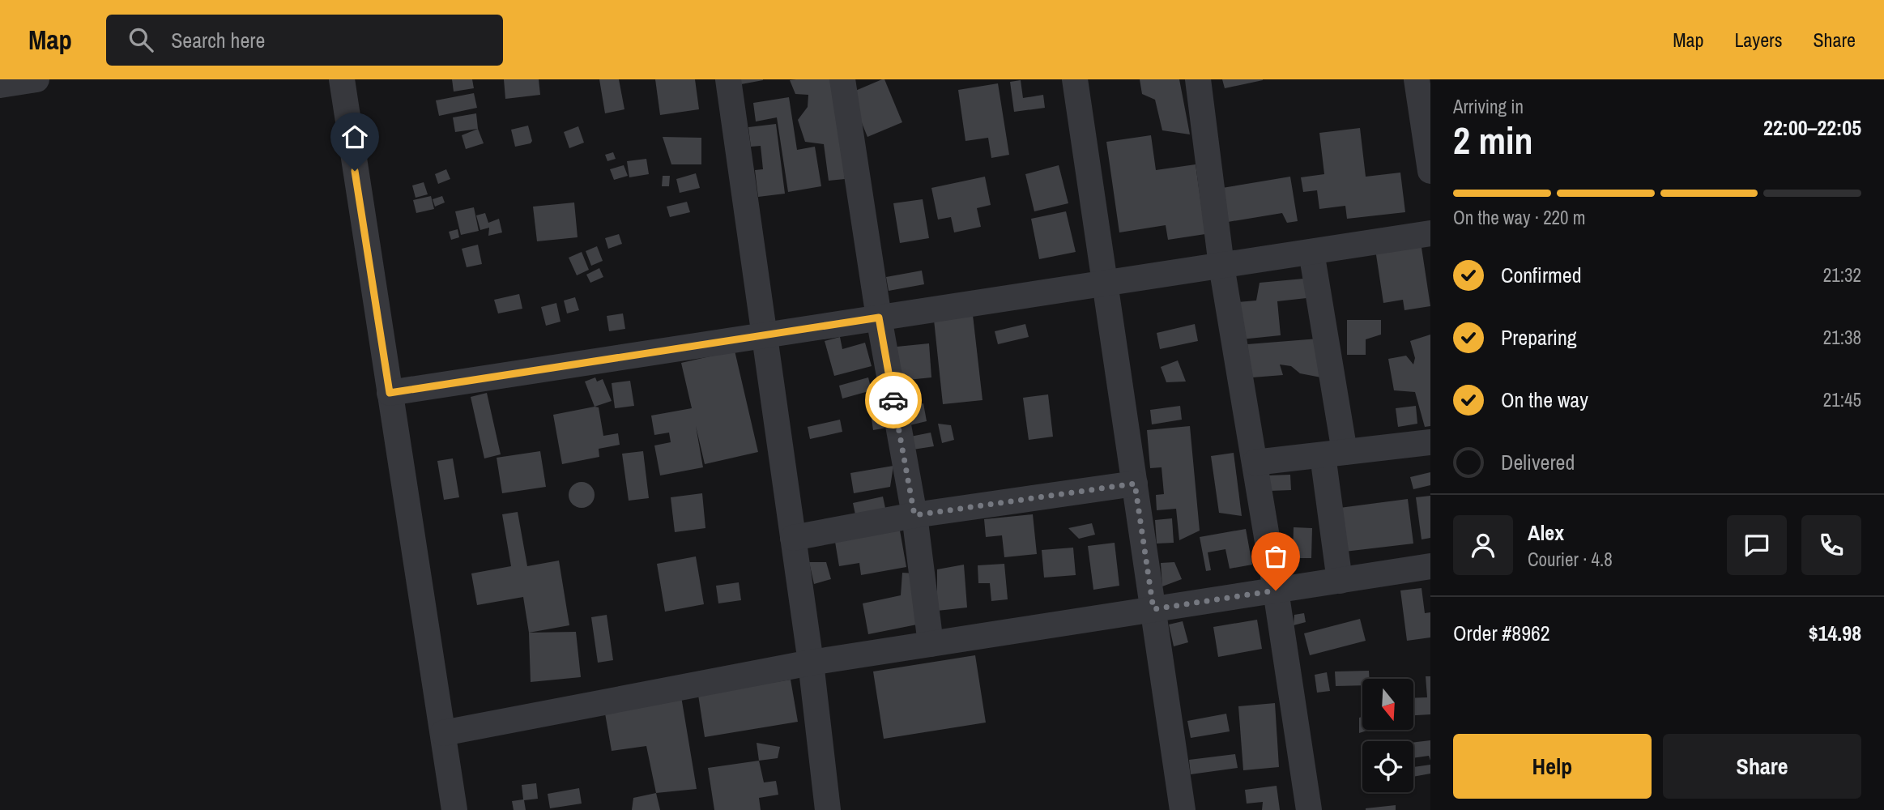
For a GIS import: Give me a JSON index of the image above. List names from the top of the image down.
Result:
{
  "north": "bottom",
  "page": {
    "header": "Map",
    "search": "Search here",
    "nav": ["Map", "Layers", "Share"],
    "heading": ["2 min", "Arriving in", "22:00–22:05"],
    "panel": [
      "Alex",
      "Courier · 4.8",
      "Order #8962",
      "$14.98"
    ],
    "bar": "On the way · 220 m",
    "list": [
      ["Confirmed", "21:32"],
      ["Preparing", "21:38"],
      ["On the way", "21:45"],
      "Delivered"
    ],
    "buttons": ["Help", "Share"]
  }
}
